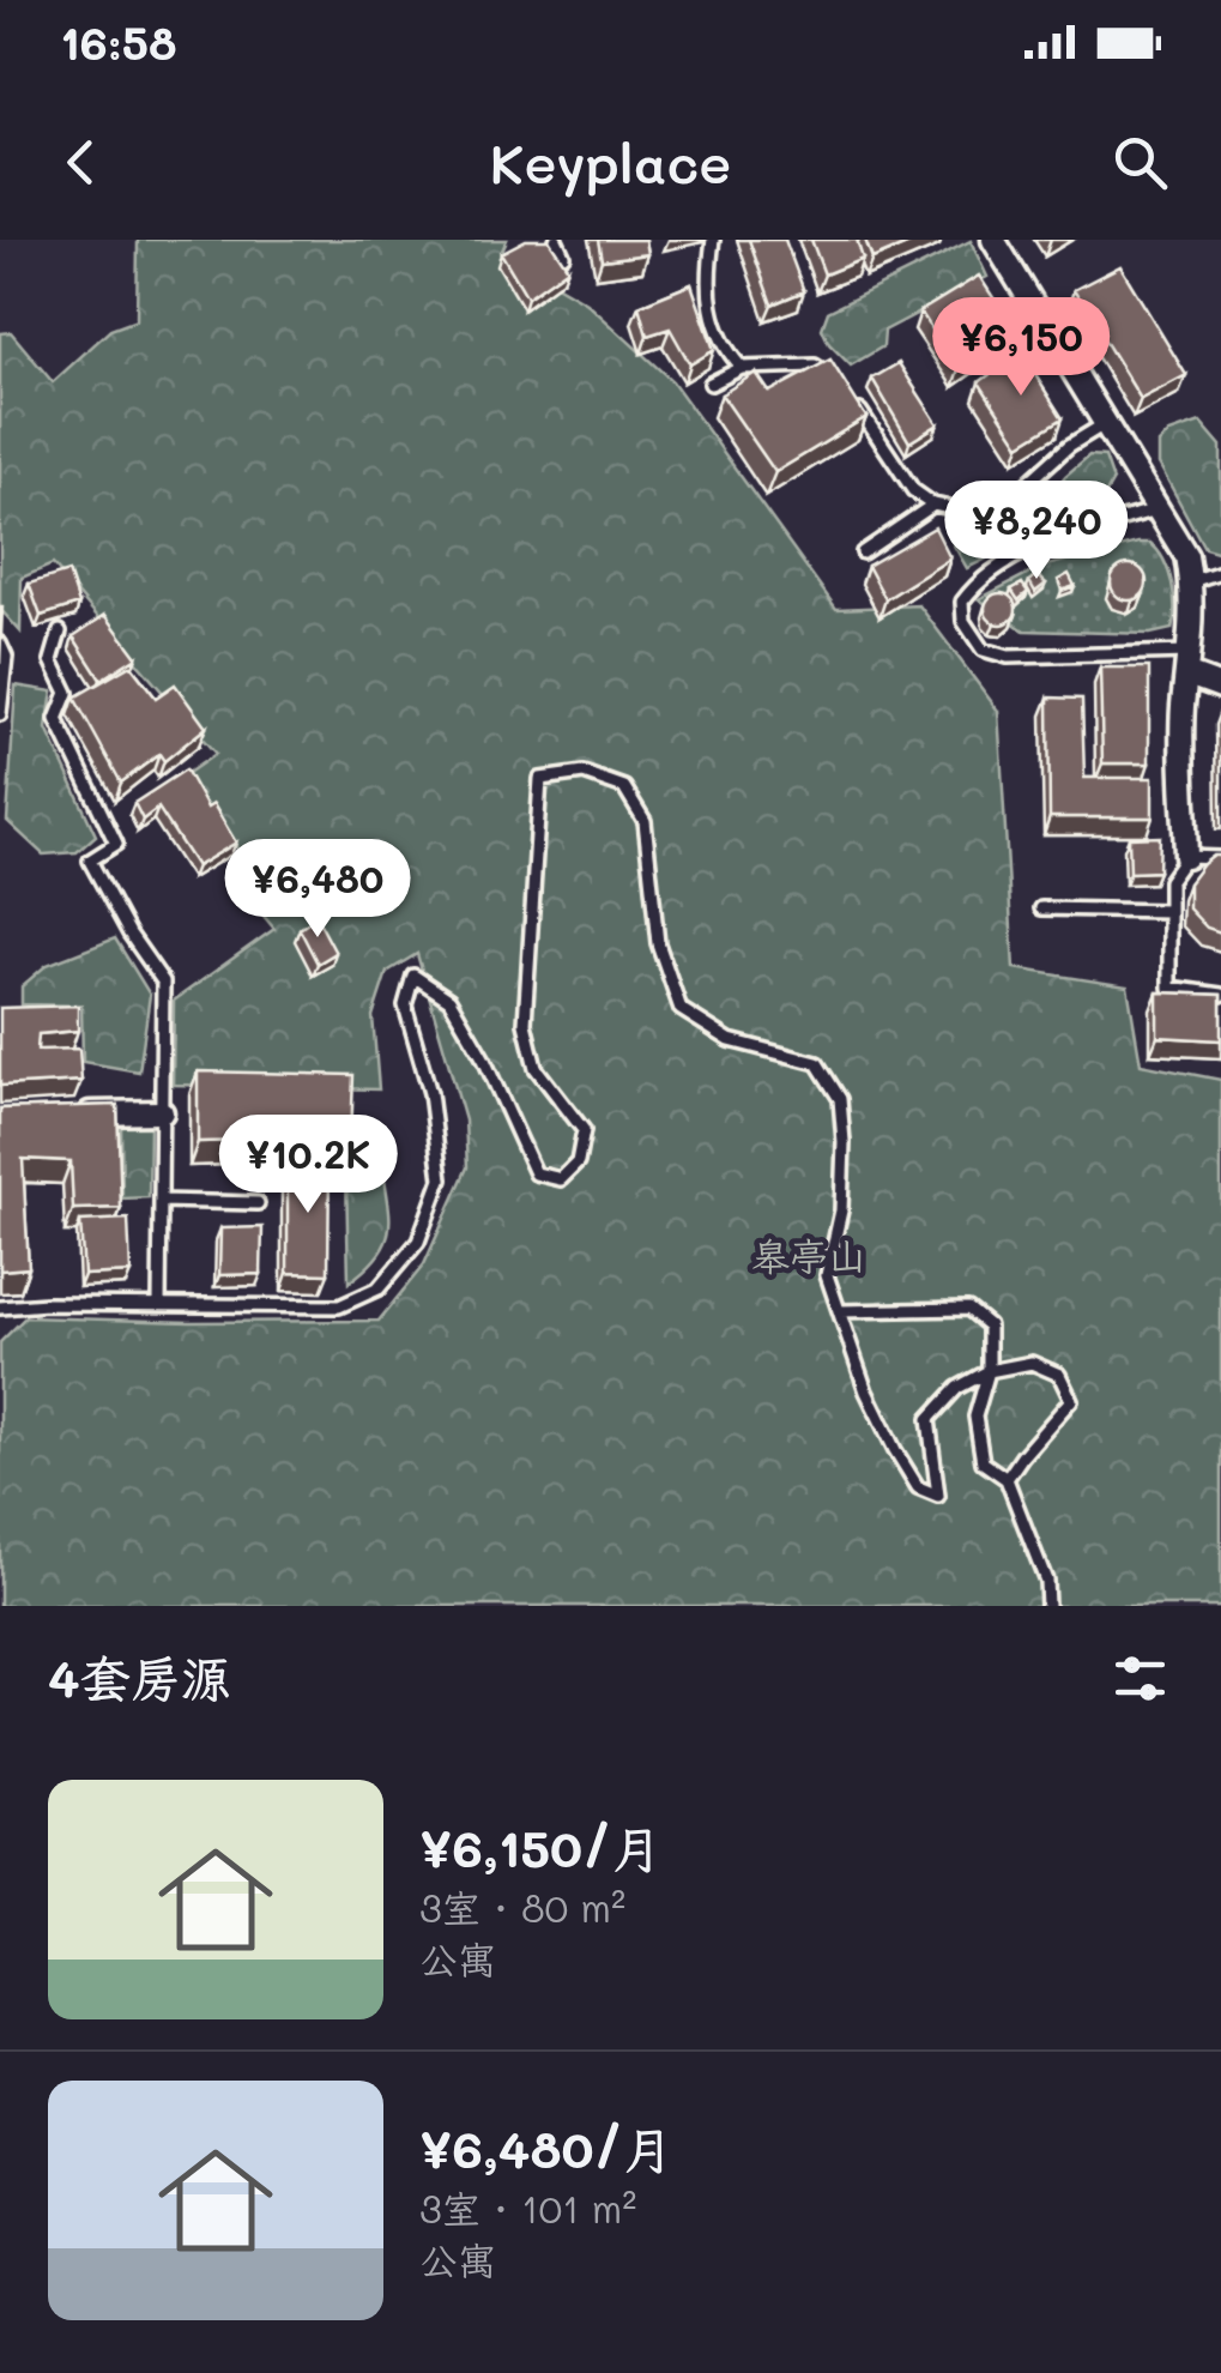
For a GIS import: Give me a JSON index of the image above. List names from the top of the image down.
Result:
{
  "parks": ["皋亭山"],
  "page": {
    "status": "16:58",
    "header": "Keyplace",
    "price": [
      "¥6,150",
      "¥8,240",
      "¥6,480",
      "¥10.2K"
    ],
    "heading": "4套房源",
    "list": [
      {
        "name": "¥6,150/月",
        "note": "3室 · 80 m² · 公寓"
      },
      {
        "name": "¥6,480/月",
        "note": "3室 · 101 m² · 公寓"
      }
    ]
  }
}
